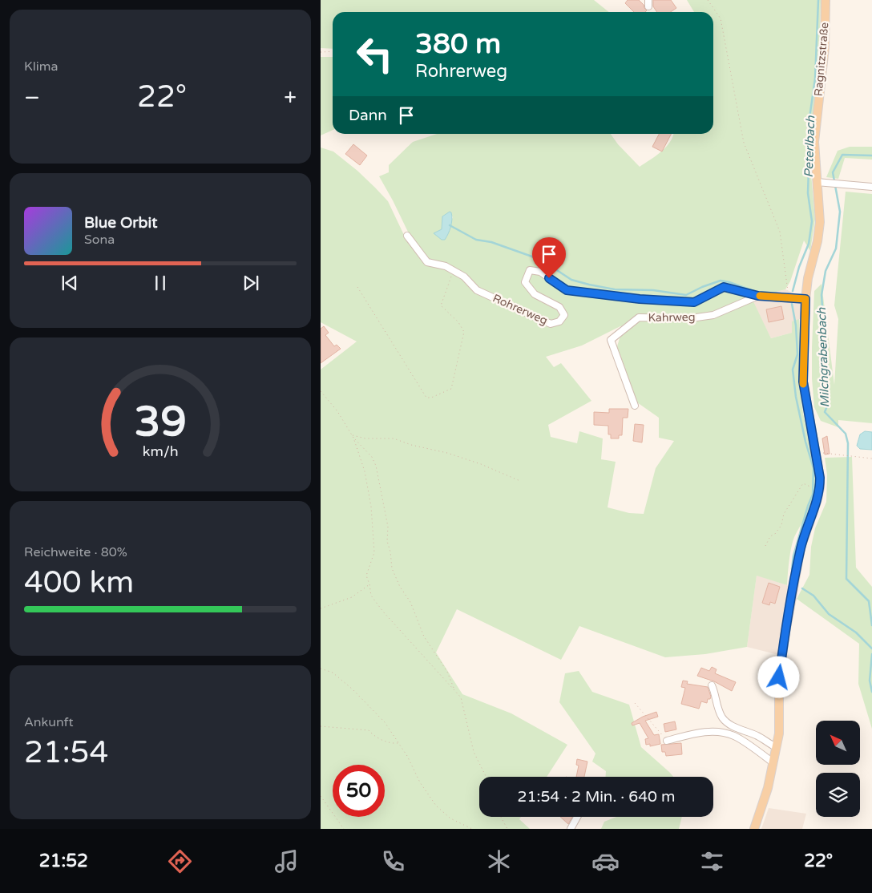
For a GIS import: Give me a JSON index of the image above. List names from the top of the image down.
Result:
{
  "streets": {
    "main road": ["Ragnitzstraße"],
    "street": ["Rohrerweg", "Kahrweg"]
  },
  "crossings": [
    ["Ragnitzstraße", "Rohrerweg"],
    ["Rohrerweg", "Kahrweg"]
  ],
  "water": ["Peterlbach", "Milchgrabenbach"],
  "north": "top left",
  "page": {
    "tile": [
      "Klima",
      ["Reichweite · 80%", "400 km"],
      ["Ankunft", "21:54"]
    ],
    "turn": ["380 m", "Rohrerweg"],
    "heat": ["−", "22°", "+"],
    "then": "Dann",
    "song": ["Blue Orbit", "Sona"],
    "limit": "50",
    "trip": "21:54 · 2 Min. · 640 m",
    "tabs": ["21:52", "22°"],
    "gauge": ["39", "km/h"]
  }
}
